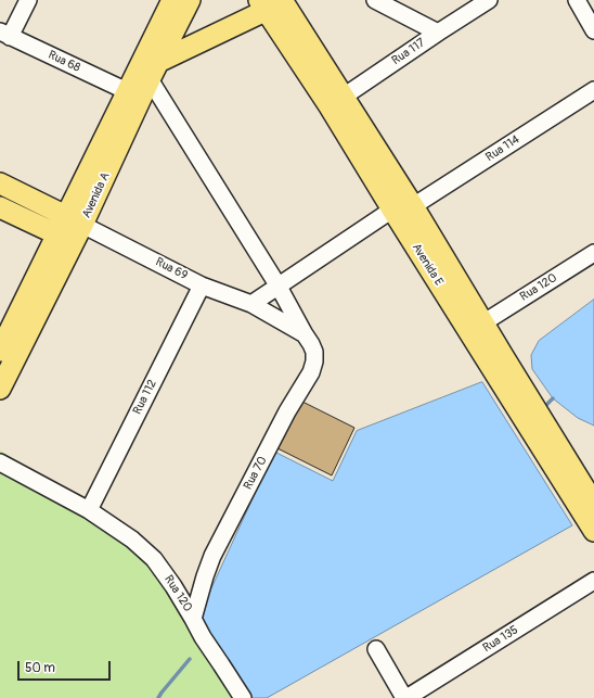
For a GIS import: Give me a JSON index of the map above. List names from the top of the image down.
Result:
{
  "streets": {
    "main road": ["Avenida A", "Avenida E", "Rua 69"],
    "street": [
      "Rua 117",
      "Rua 68",
      "Rua 114",
      "Rua 120",
      "Rua 112",
      "Rua 70",
      "Rua 135"
    ]
  },
  "crossings": [
    ["Rua 117", "Avenida E"],
    ["Rua 68", "Avenida A"],
    ["Rua 114", "Avenida E"],
    ["Rua 114", "Rua 69"],
    ["Avenida A", "Rua 69"],
    ["Avenida E", "Rua 120"],
    ["Rua 69", "Rua 112"],
    ["Rua 69", "Rua 70"],
    ["Rua 120", "Rua 112"],
    ["Rua 120", "Rua 70"]
  ],
  "scale_bar": "50 m"
}
